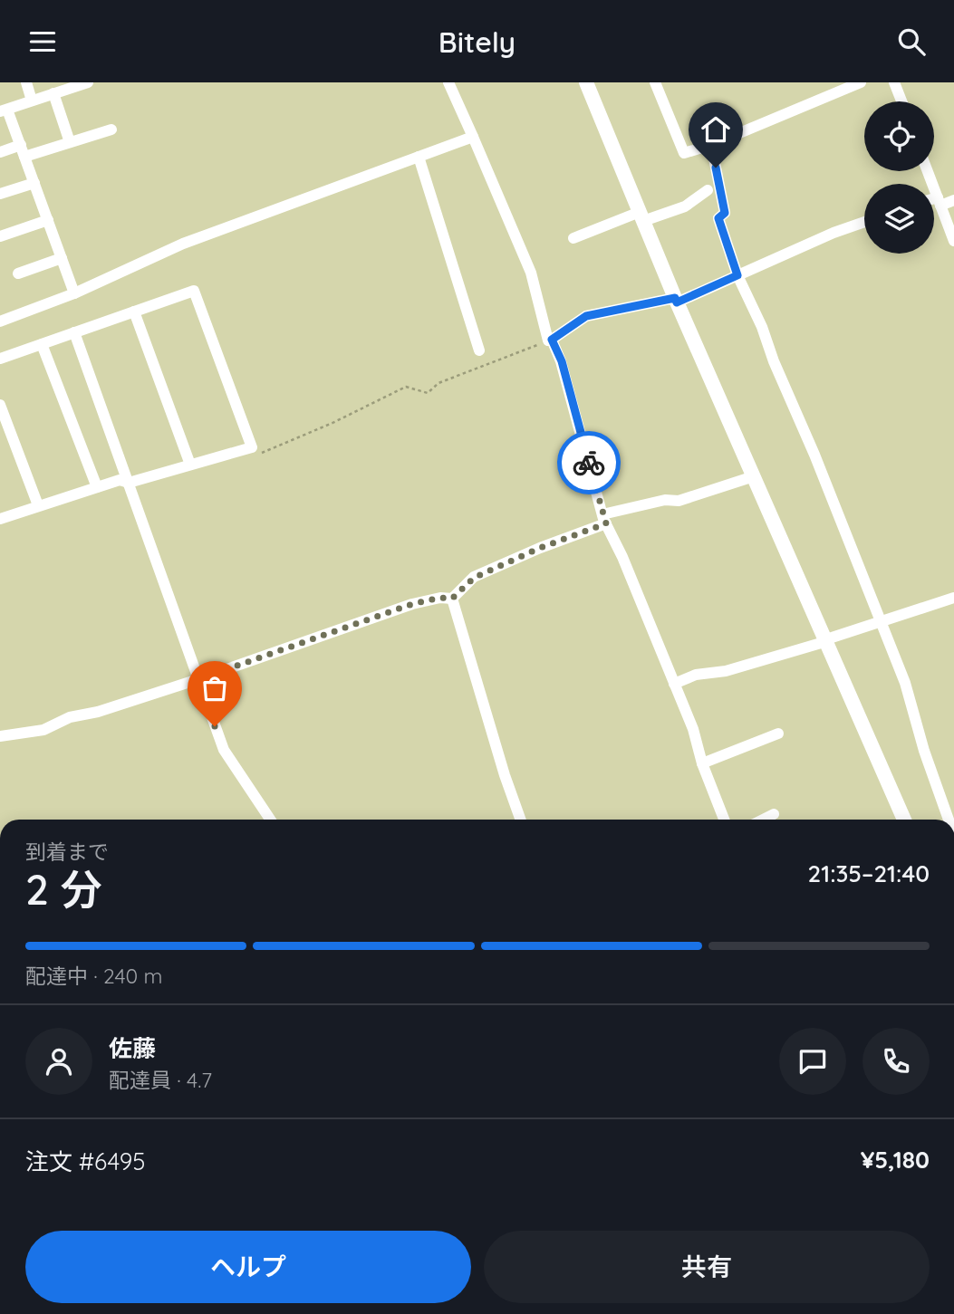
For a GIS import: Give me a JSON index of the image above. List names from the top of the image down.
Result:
{
  "page": {
    "header": "Bitely",
    "heading": ["2 分", "到着まで", "21:35–21:40"],
    "panel": [
      "佐藤",
      "配達員 · 4.7",
      "注文 #6495",
      "¥5,180"
    ],
    "bar": "配達中 · 240 m",
    "buttons": ["ヘルプ", "共有"]
  }
}
